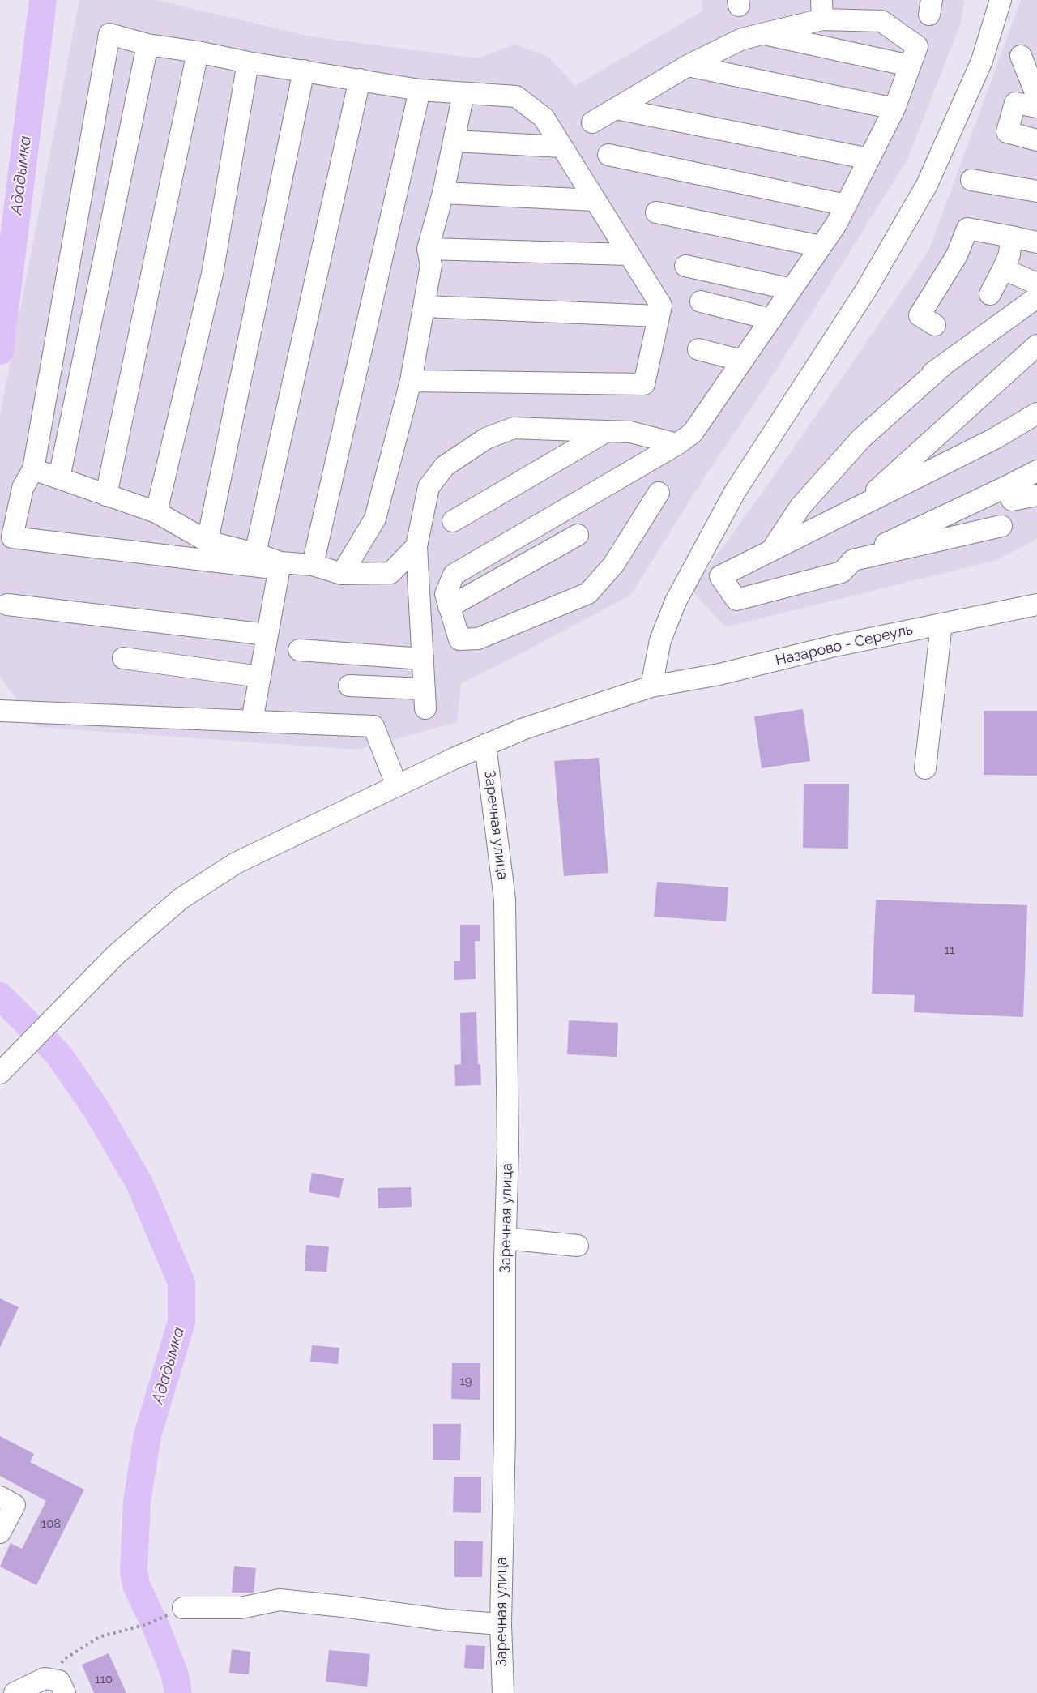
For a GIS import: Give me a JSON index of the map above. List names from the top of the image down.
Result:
{
  "streets": {
    "street": ["Назарово - Сереуль", "Заречная улица"]
  },
  "crossings": [
    ["Назарово - Сереуль", "Заречная улица"]
  ],
  "water": ["Ададымка"],
  "house_numbers": [
    "11",
    "19",
    "108",
    "110"
  ]
}
